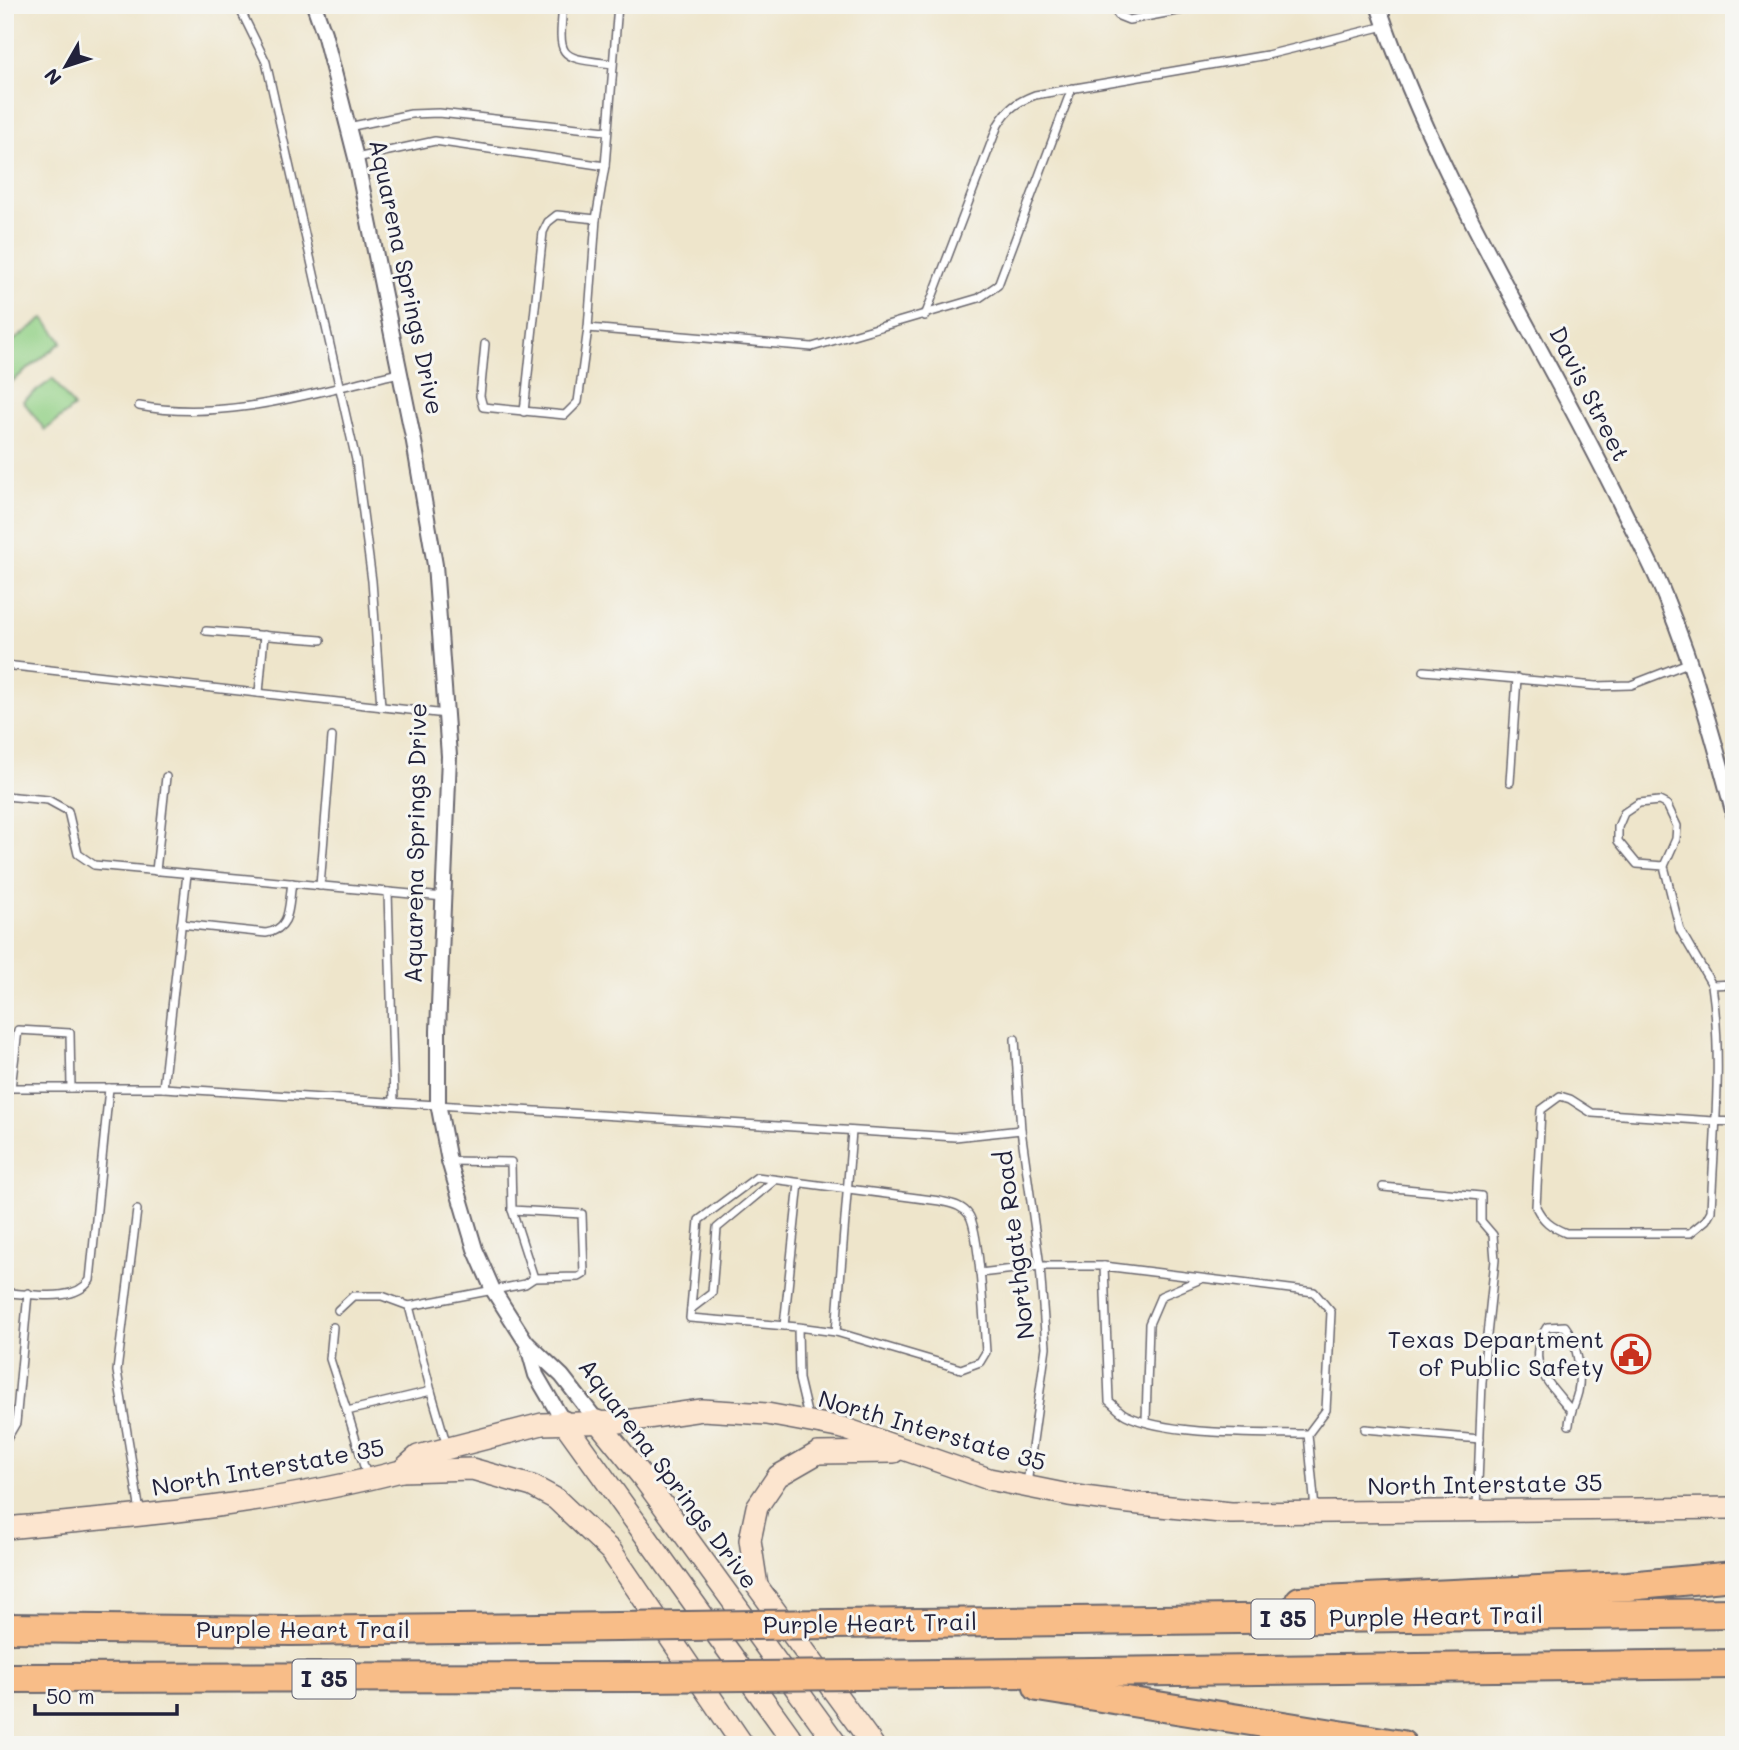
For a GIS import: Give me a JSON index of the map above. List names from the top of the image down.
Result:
{
  "streets": {
    "highway": ["Purple Heart Trail", "I 35"],
    "main road": ["Aquarena Springs Drive", "North Interstate 35"],
    "street": ["Davis Street"],
    "lane": ["Northgate Road"]
  },
  "crossings": [
    ["Aquarena Springs Drive", "North Interstate 35"],
    ["Northgate Road", "North Interstate 35"]
  ],
  "places": {
    "public building": ["Texas Department of Public Safety"]
  },
  "scale_bar": "50 m",
  "north": "bottom left"
}
